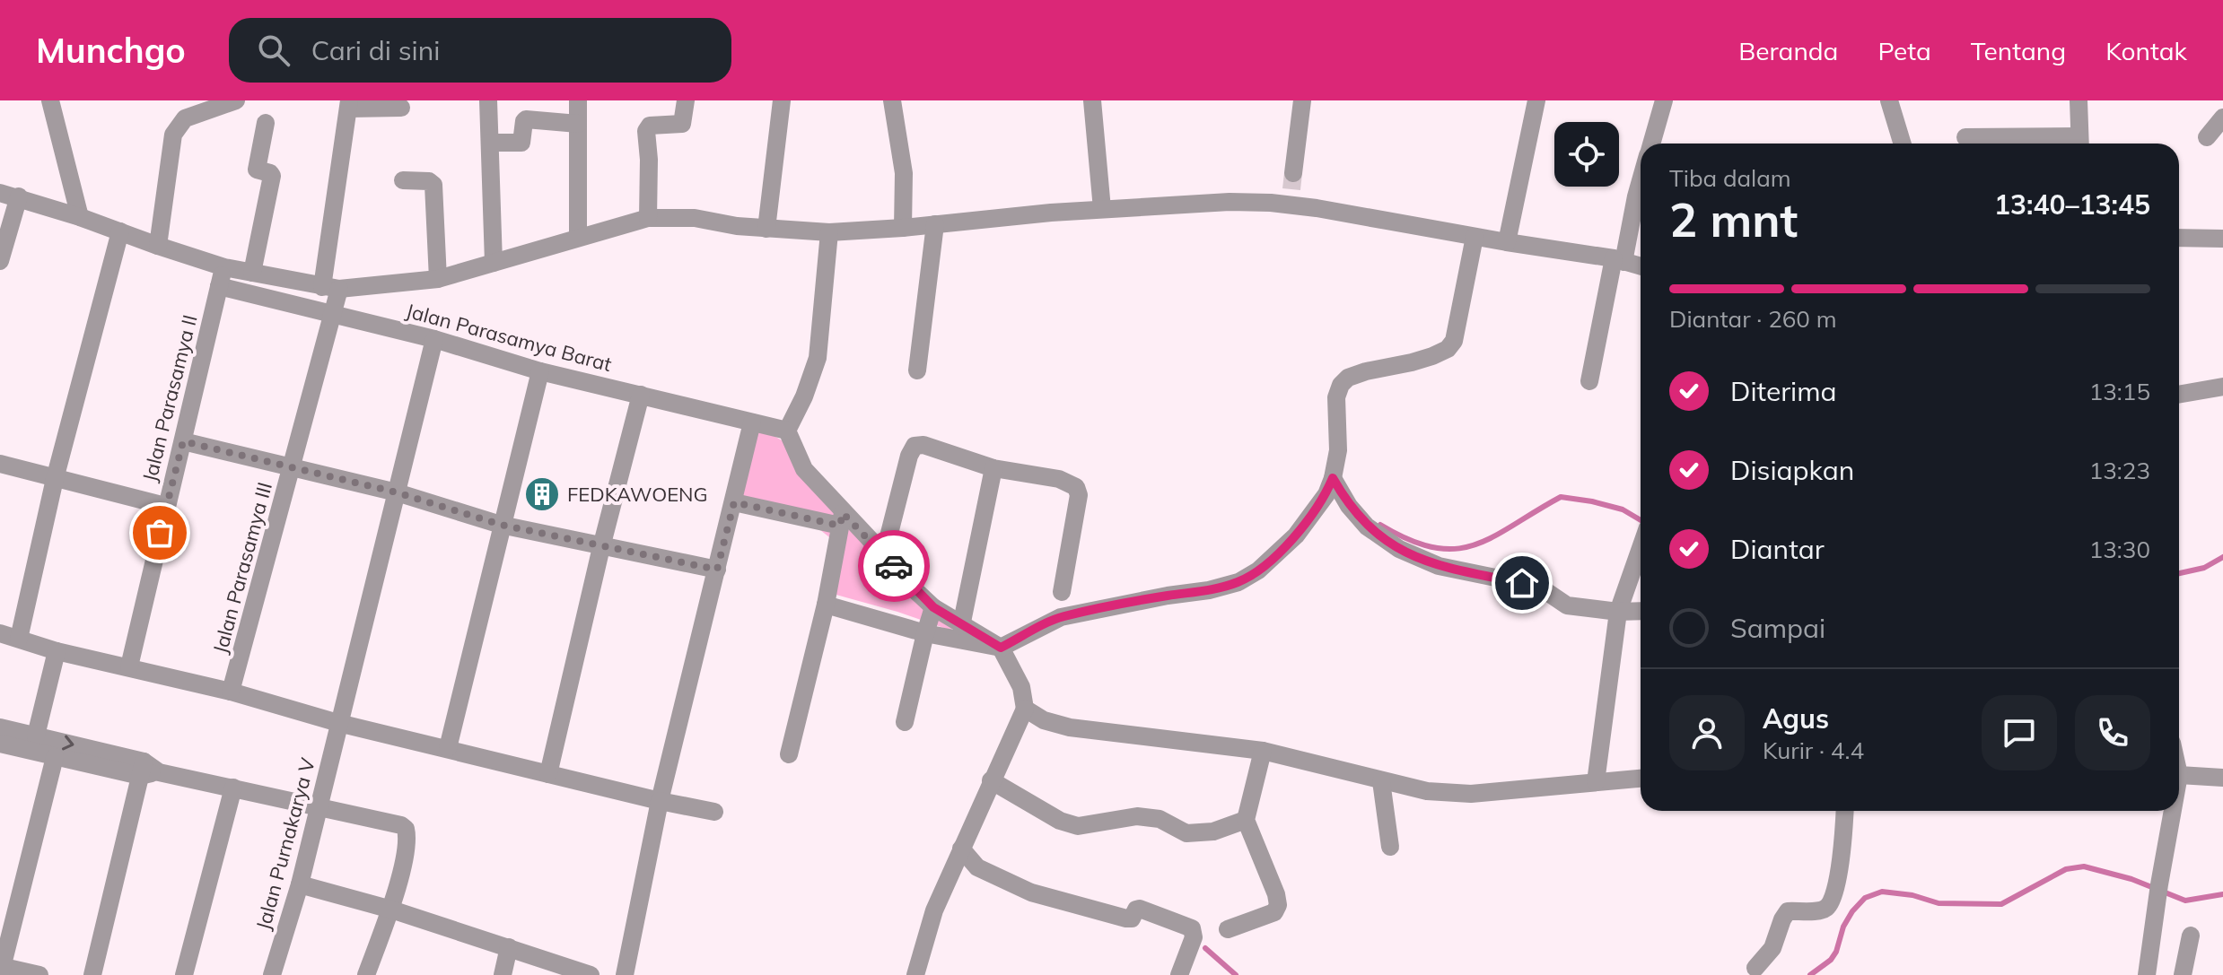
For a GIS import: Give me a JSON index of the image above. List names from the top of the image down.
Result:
{
  "streets": {
    "street": [
      "Jalan Parasamya Barat",
      "Jalan Parasamya II",
      "Jalan Parasamya III",
      "Jalan Purnakarya V"
    ]
  },
  "crossings": [
    ["Jalan Parasamya Barat", "Jalan Parasamya II"],
    ["Jalan Parasamya Barat", "Jalan Parasamya III"],
    ["Jalan Parasamya Barat", "Jalan Purnakarya V"]
  ],
  "places": {
    "building": ["FEDKAWOENG"]
  },
  "page": {
    "header": "Munchgo",
    "search": "Cari di sini",
    "nav": [
      "Beranda",
      "Peta",
      "Tentang",
      "Kontak"
    ],
    "heading": ["2 mnt", "Tiba dalam", "13:40–13:45"],
    "panel": ["Agus", "Kurir · 4.4"],
    "bar": "Diantar · 260 m",
    "list": [
      ["Diterima", "13:15"],
      ["Disiapkan", "13:23"],
      ["Diantar", "13:30"],
      "Sampai"
    ]
  }
}
